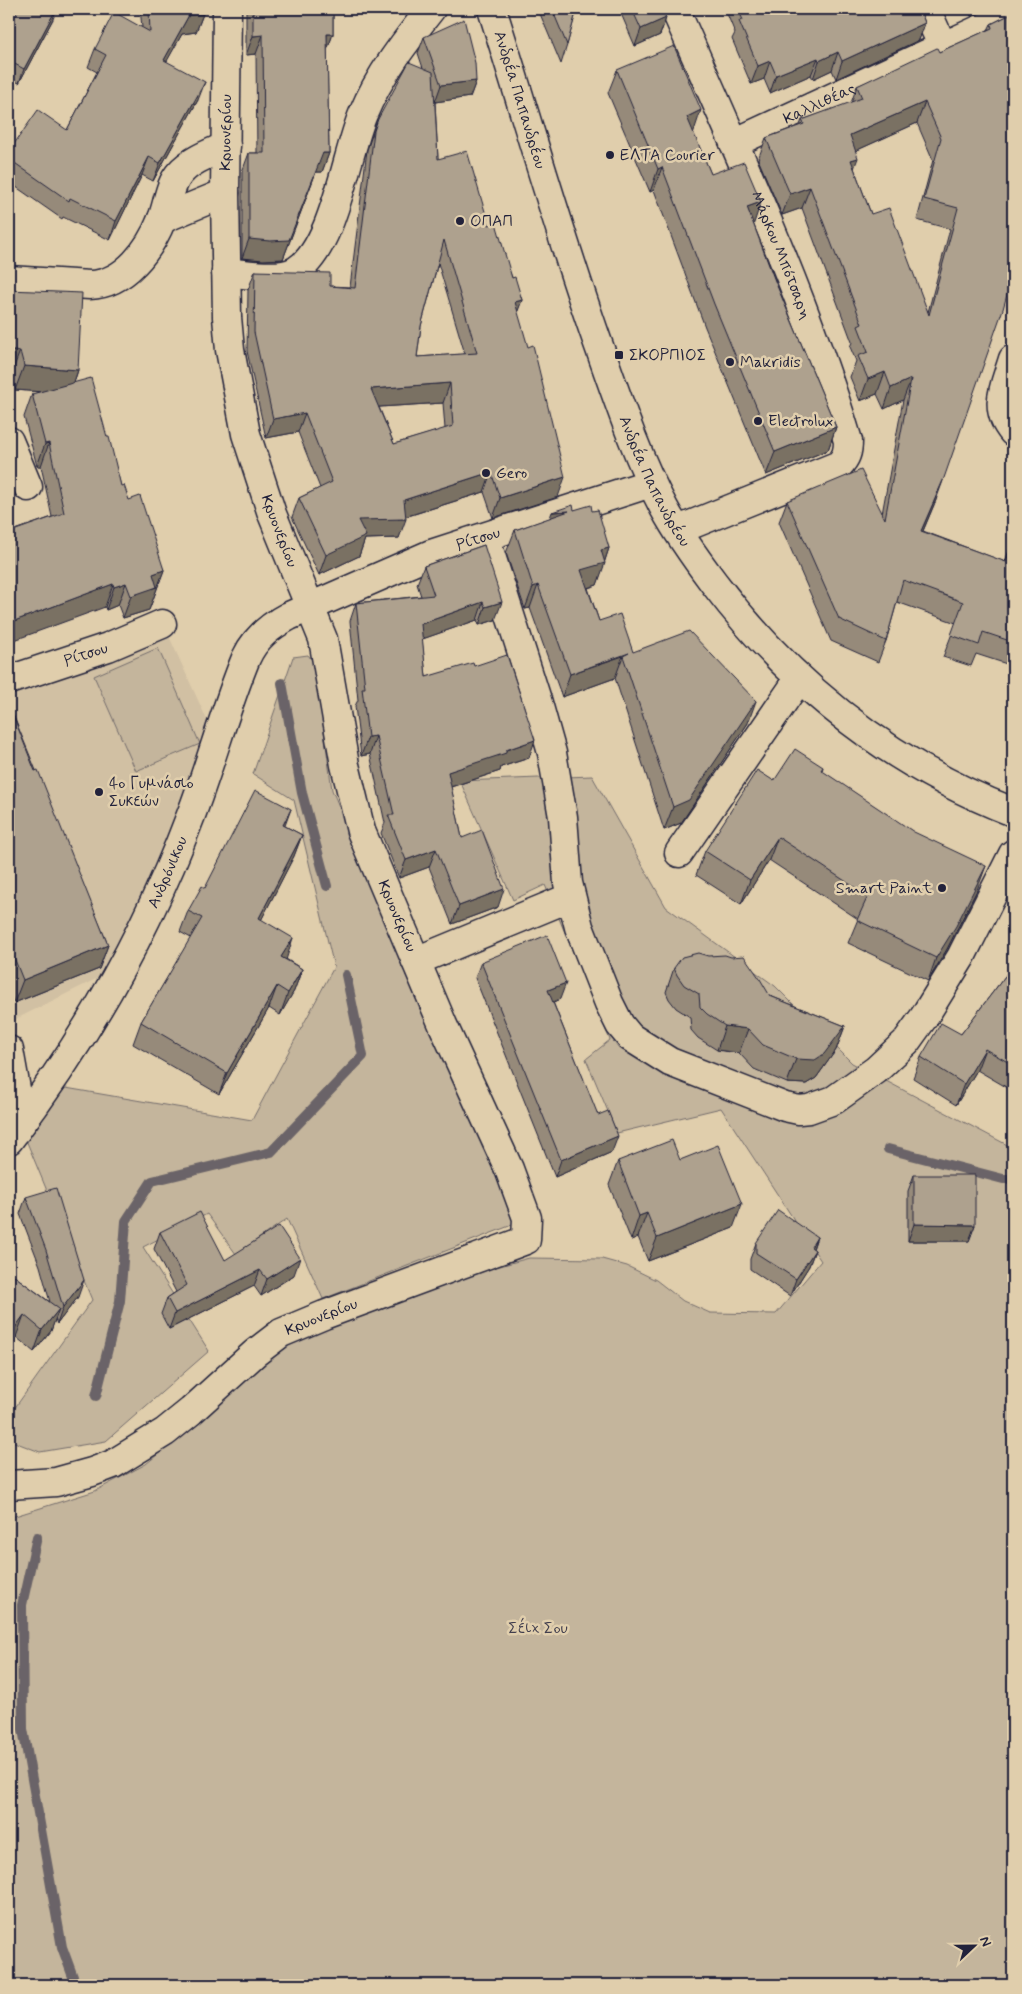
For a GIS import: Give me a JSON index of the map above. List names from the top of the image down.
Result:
{
  "streets": {
    "street": [
      "Ανδρέα Παπανδρέου",
      "Καλλιθέας",
      "Κρυονερίου",
      "Μάρκου Μπότσαρη",
      "Ρίτσου",
      "Ανδρόνικου"
    ]
  },
  "crossings": [
    ["Ανδρέα Παπανδρέου", "Μάρκου Μπότσαρη"],
    ["Ανδρέα Παπανδρέου", "Ρίτσου"],
    ["Καλλιθέας", "Μάρκου Μπότσαρη"],
    ["Κρυονερίου", "Ρίτσου"],
    ["Κρυονερίου", "Ανδρόνικου"],
    ["Ρίτσου", "Ανδρόνικου"]
  ],
  "parks": ["Σέιχ Σου"],
  "places": {
    "other": [
      "ΕΛΤΑ Courier",
      "ΟΠΑΠ",
      "Makridis",
      "Electrolux",
      "Gero",
      "4ο Γυμνάσιο Συκεών",
      "Smart Paint"
    ],
    "transit": ["ΣΚΟΡΠΙΟΣ"]
  },
  "north": "right"
}
